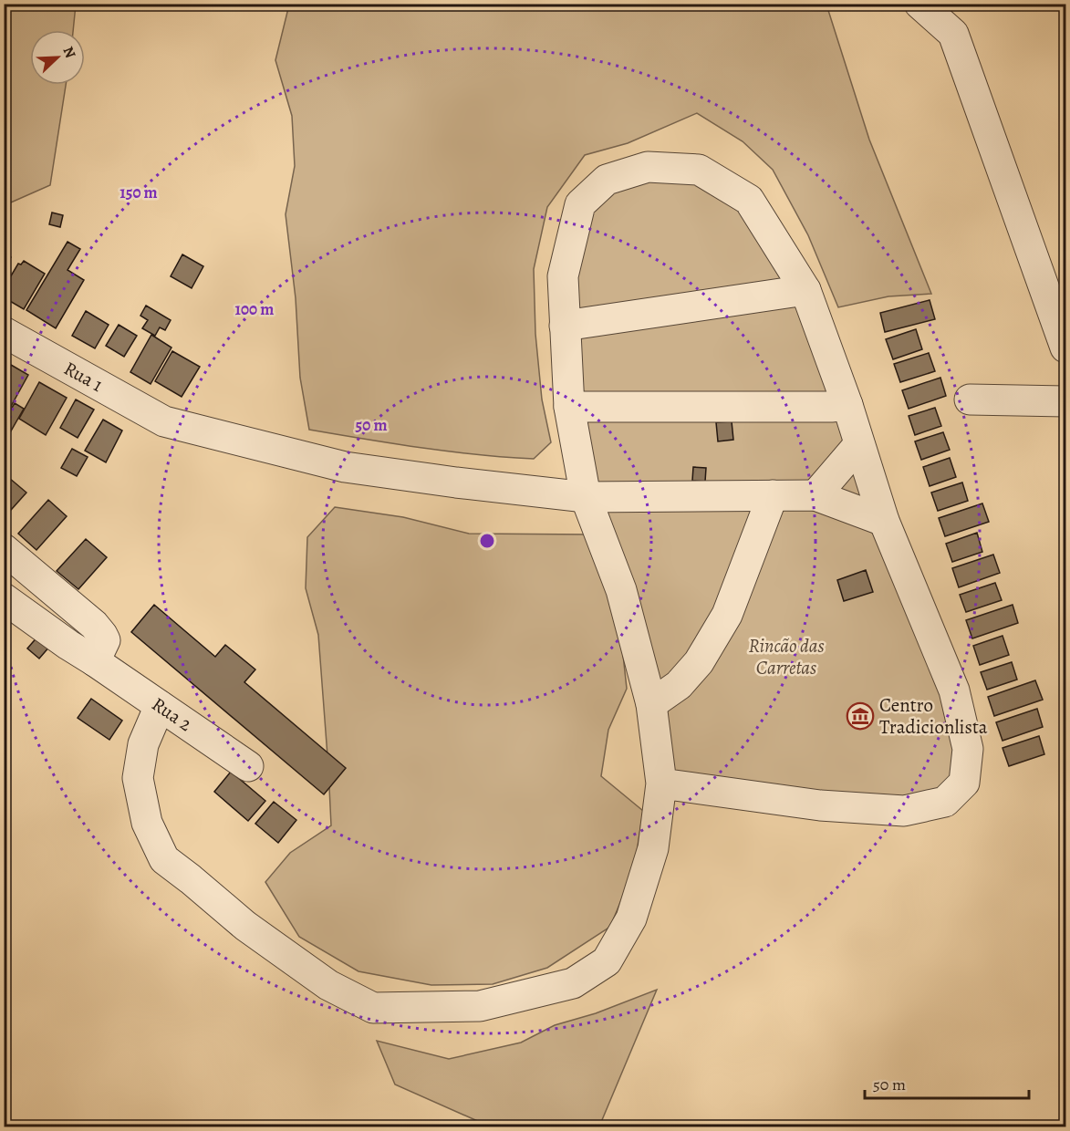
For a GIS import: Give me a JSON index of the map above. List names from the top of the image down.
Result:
{
  "streets": {
    "street": ["Rua 1", "Rua 2"]
  },
  "parks": ["Rincão das Carretas"],
  "places": {
    "museum": ["Centro Tradicionlista"]
  },
  "scale_bar": "50 m",
  "north": "top right",
  "rings": ["150 m", "100 m", "50 m"]
}
